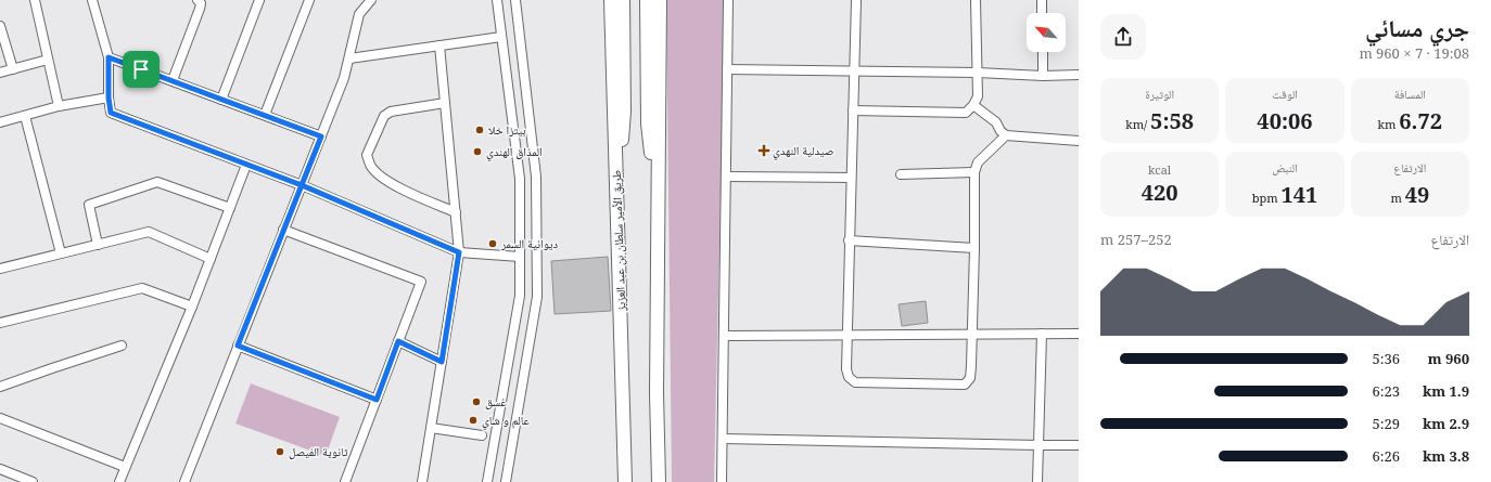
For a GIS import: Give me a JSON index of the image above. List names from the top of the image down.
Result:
{
  "streets": {
    "highway": ["طريق الأمير سلطان بن عبد العزيز"]
  },
  "places": {
    "other": [
      "بيتزا خلا",
      "المذاق الهندي",
      "ديوانية السمر",
      "غسق",
      "عالم و شاي",
      "ثانوية الفيصل"
    ],
    "health": ["صيدلية النهدي"]
  },
  "north": "top left",
  "page": {
    "heading": ["جري مسائي", "19:08 · 7 × 960 m"],
    "stats": [
      ["المسافة", "6.72 km"],
      ["الوقت", "40:06"],
      ["الوتيرة", "5:58 /km"],
      ["الارتفاع", "49 m"],
      ["النبض", "141 bpm"],
      ["kcal", "420"]
    ],
    "chart": ["الارتفاع", "252–257 m"],
    "list": [
      {
        "name": "960 m",
        "note": "5:36"
      },
      {
        "name": "1.9 km",
        "note": "6:23"
      },
      {
        "name": "2.9 km",
        "note": "5:29"
      },
      {
        "name": "3.8 km",
        "note": "6:26"
      }
    ]
  }
}
